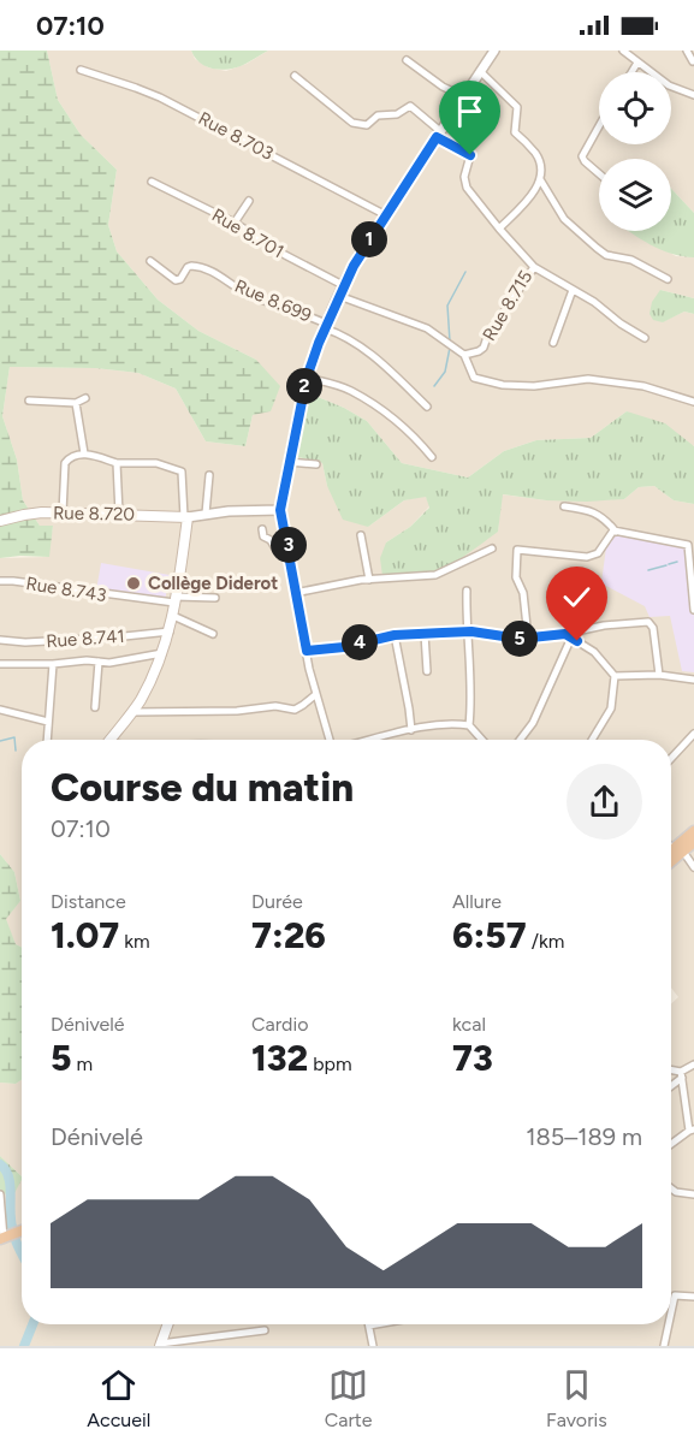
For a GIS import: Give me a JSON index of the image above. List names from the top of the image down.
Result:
{
  "streets": {
    "main road": ["Rue 8.720"],
    "street": [
      "Rue 8.703",
      "Rue 8.701",
      "Rue 8.699",
      "Rue 8.715",
      "Rue 8.743",
      "Rue 8.741"
    ]
  },
  "places": ["Collège Diderot"],
  "page": {
    "status": "07:10",
    "pins": [
      "1",
      "2",
      "3",
      "5",
      "4"
    ],
    "heading": ["Course du matin", "07:10"],
    "stats": [
      ["Distance", "1.07 km"],
      ["Durée", "7:26"],
      ["Allure", "6:57 /km"],
      ["Dénivelé", "5 m"],
      ["Cardio", "132 bpm"],
      ["kcal", "73"]
    ],
    "chart": ["Dénivelé", "185–189 m"],
    "tabs": ["Accueil", "Carte", "Favoris"]
  }
}
